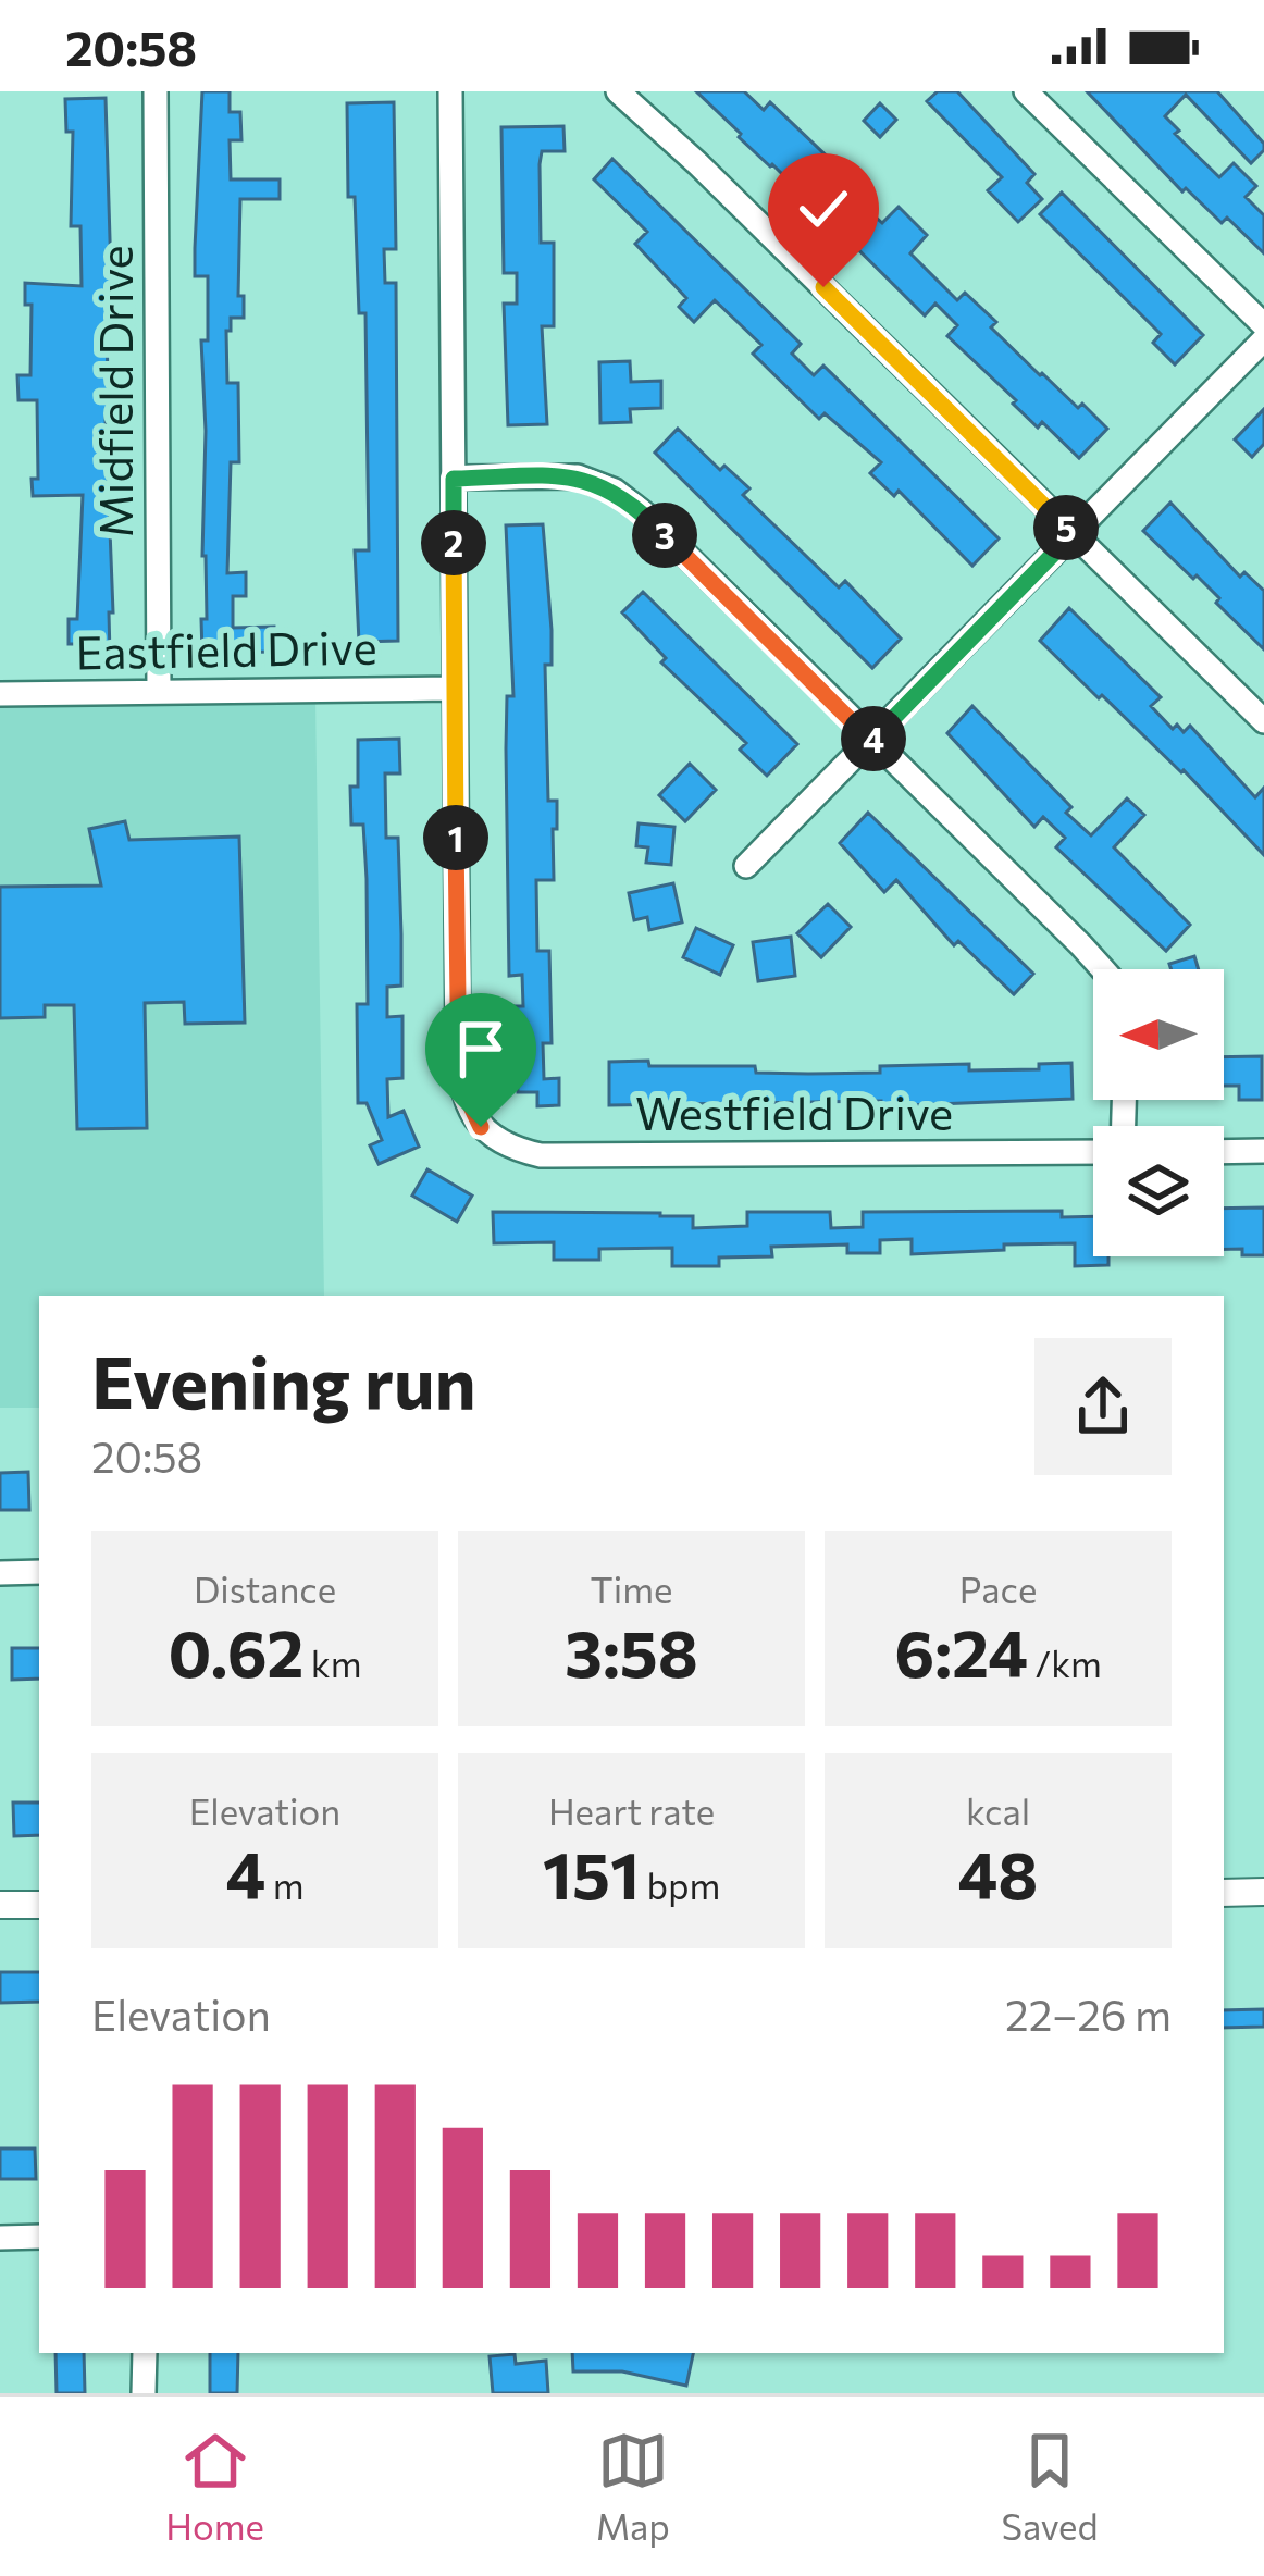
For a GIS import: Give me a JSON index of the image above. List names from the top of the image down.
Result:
{
  "streets": {
    "street": ["Midfield Drive", "Eastfield Drive", "Westfield Drive"]
  },
  "crossings": [
    ["Midfield Drive", "Eastfield Drive"],
    ["Eastfield Drive", "Westfield Drive"]
  ],
  "north": "left",
  "page": {
    "status": "20:58",
    "pins": [
      "5",
      "3",
      "2",
      "4",
      "1"
    ],
    "heading": ["Evening run", "20:58"],
    "stats": [
      ["Distance", "0.62 km"],
      ["Time", "3:58"],
      ["Pace", "6:24 /km"],
      ["Elevation", "4 m"],
      ["Heart rate", "151 bpm"],
      ["kcal", "48"]
    ],
    "chart": ["Elevation", "22–26 m"],
    "tabs": ["Home", "Map", "Saved"]
  }
}
